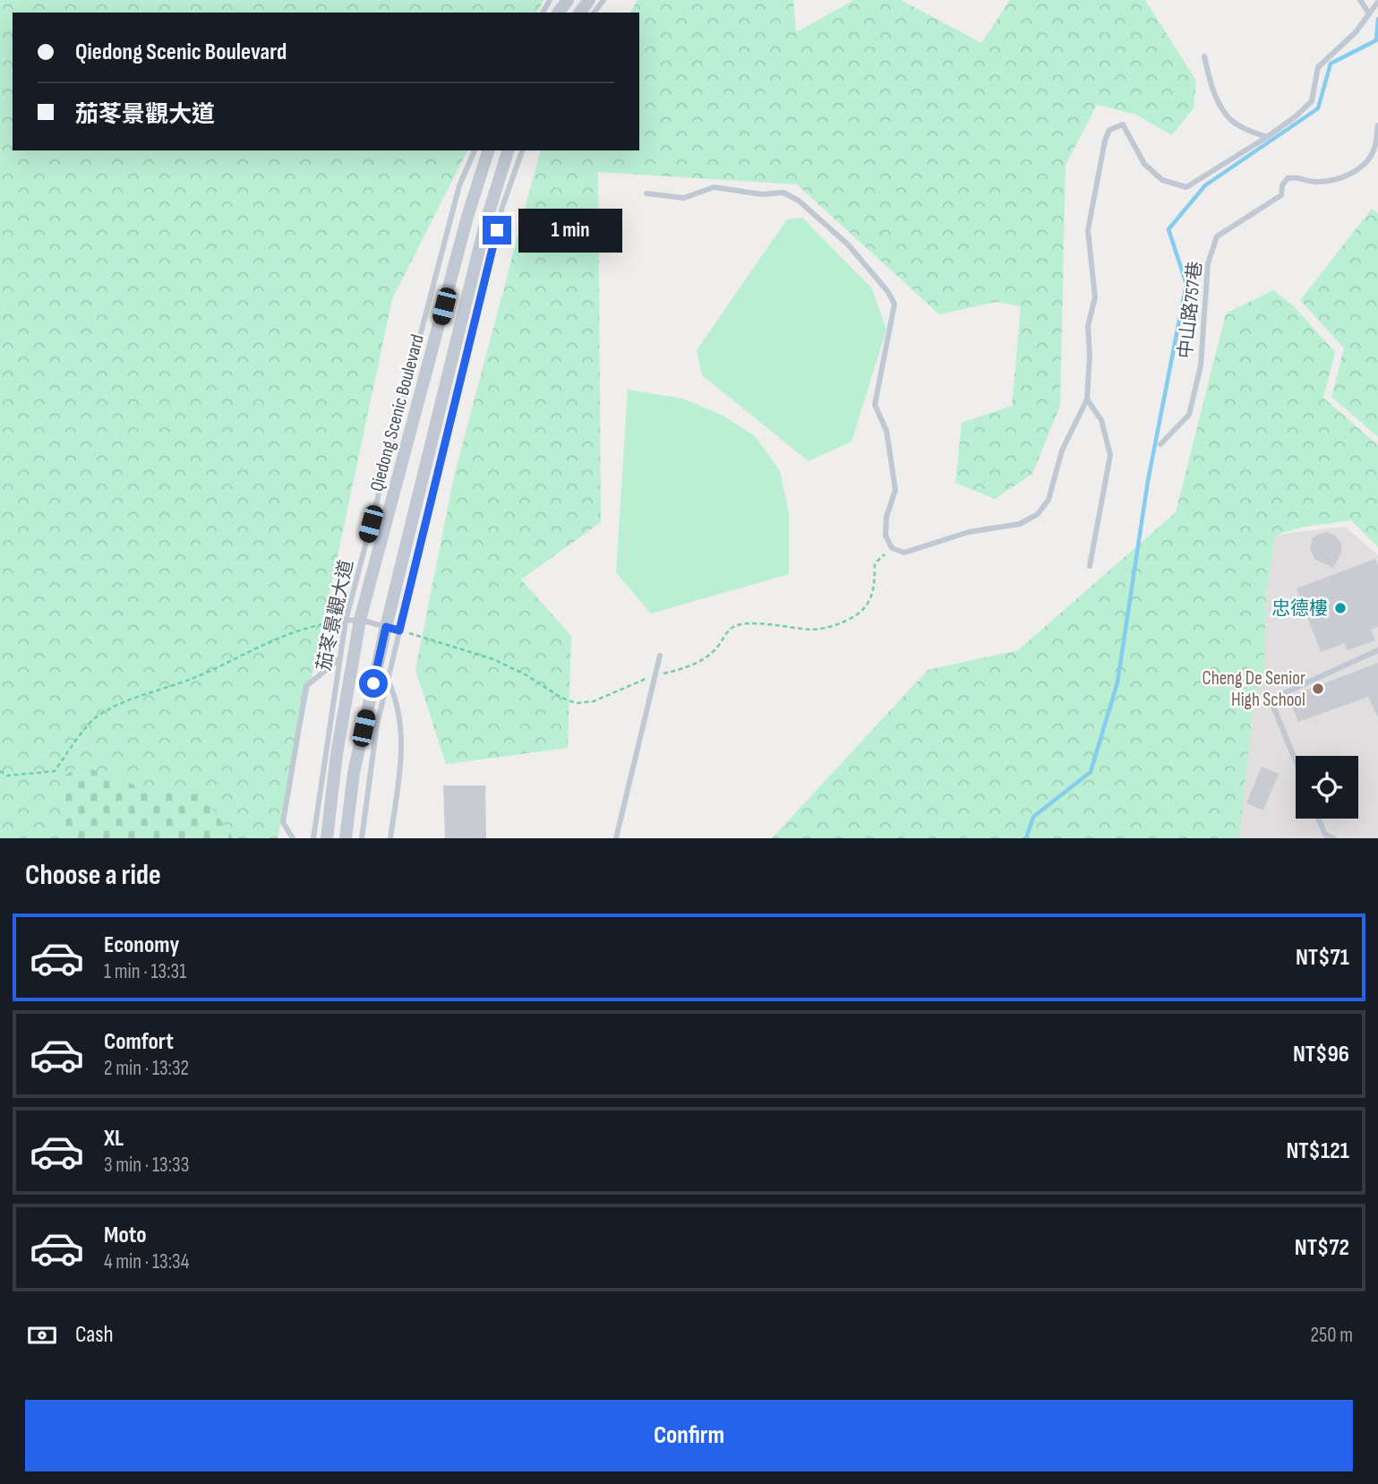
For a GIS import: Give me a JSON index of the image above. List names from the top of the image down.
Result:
{
  "streets": {
    "street": ["Qiedong Scenic Boulevard"],
    "lane": ["中山路757巷", "茄苳景觀大道"]
  },
  "places": ["忠德樓", "Cheng De Senior High School"],
  "page": {
    "banner": ["Qiedong Scenic Boulevard", "茄苳景觀大道"],
    "bubble": "1 min",
    "heading": "Choose a ride",
    "list": [
      {
        "name": "Economy",
        "note": "1 min · 13:31",
        "value": "NT$71"
      },
      {
        "name": "Comfort",
        "note": "2 min · 13:32",
        "value": "NT$96"
      },
      {
        "name": "XL",
        "note": "3 min · 13:33",
        "value": "NT$121"
      },
      {
        "name": "Moto",
        "note": "4 min · 13:34",
        "value": "NT$72"
      }
    ],
    "pay": ["Cash", "250 m"],
    "buttons": "Confirm"
  }
}
